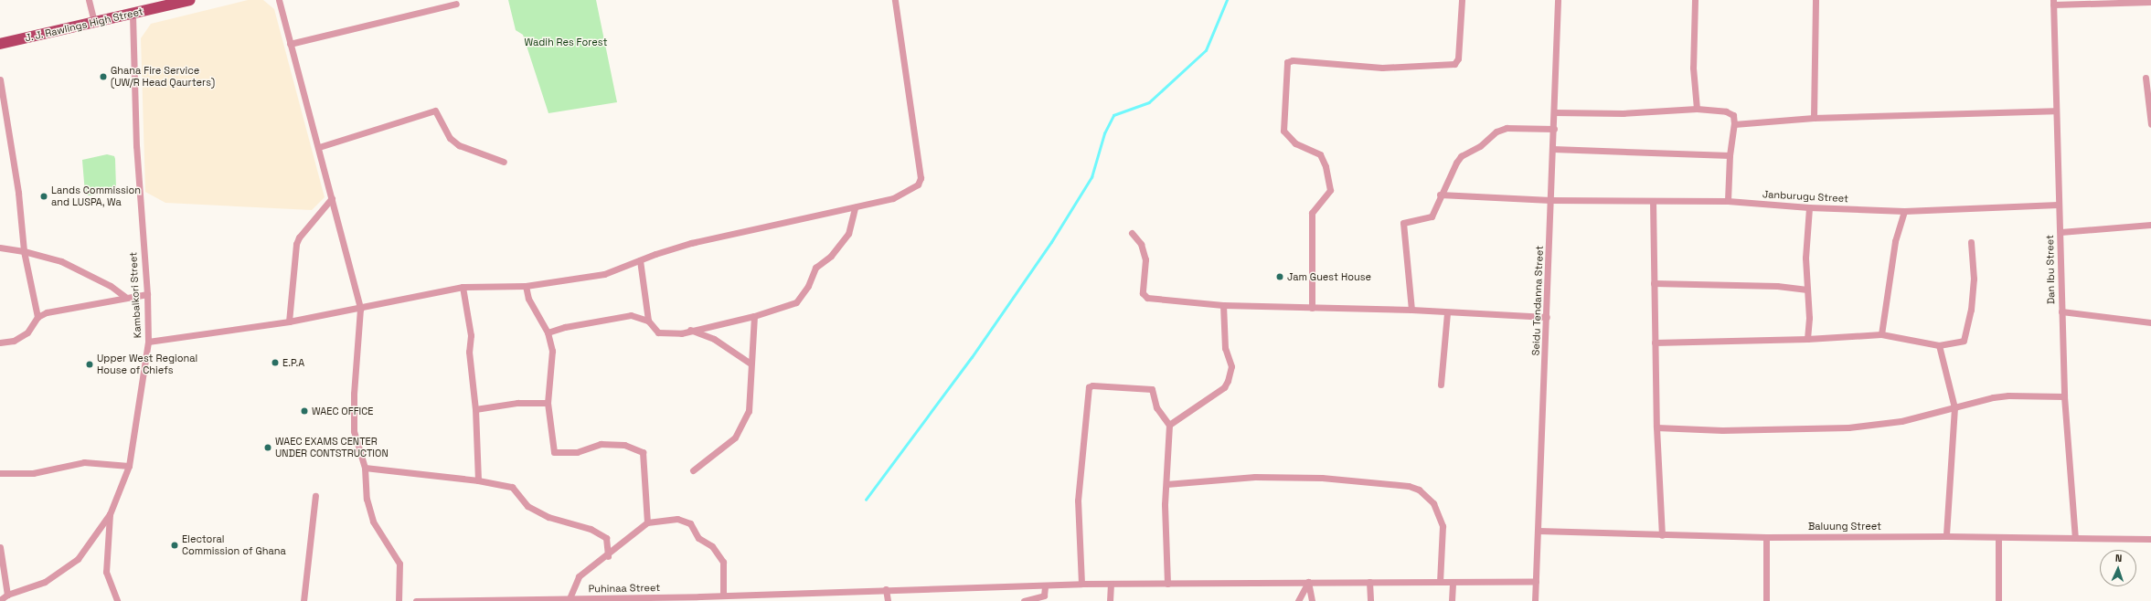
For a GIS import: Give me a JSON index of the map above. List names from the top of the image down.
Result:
{
  "streets": {
    "main road": ["J. J. Rawlings High Street"],
    "street": [
      "Janburugu Street",
      "Dan Ibu Street",
      "Kambalkori Street",
      "Seidu Tendanna Street",
      "Baluung Street",
      "Puhinaa Street"
    ]
  },
  "crossings": [
    ["J. J. Rawlings High Street", "Kambalkori Street"],
    ["Janburugu Street", "Dan Ibu Street"],
    ["Janburugu Street", "Seidu Tendanna Street"],
    ["Dan Ibu Street", "Baluung Street"],
    ["Seidu Tendanna Street", "Baluung Street"],
    ["Seidu Tendanna Street", "Puhinaa Street"]
  ],
  "parks": ["Wadih Res Forest"],
  "places": [
    "Ghana Fire Service (UW/R Head Qaurters)",
    "Lands Commission and LUSPA, Wa",
    "Jam Guest House",
    "E.P.A",
    "Upper West Regional House of Chiefs",
    "WAEC OFFICE",
    "WAEC EXAMS CENTER UNDER CONTSTRUCTION",
    "Electoral Commission of Ghana"
  ],
  "north": "top"
}
